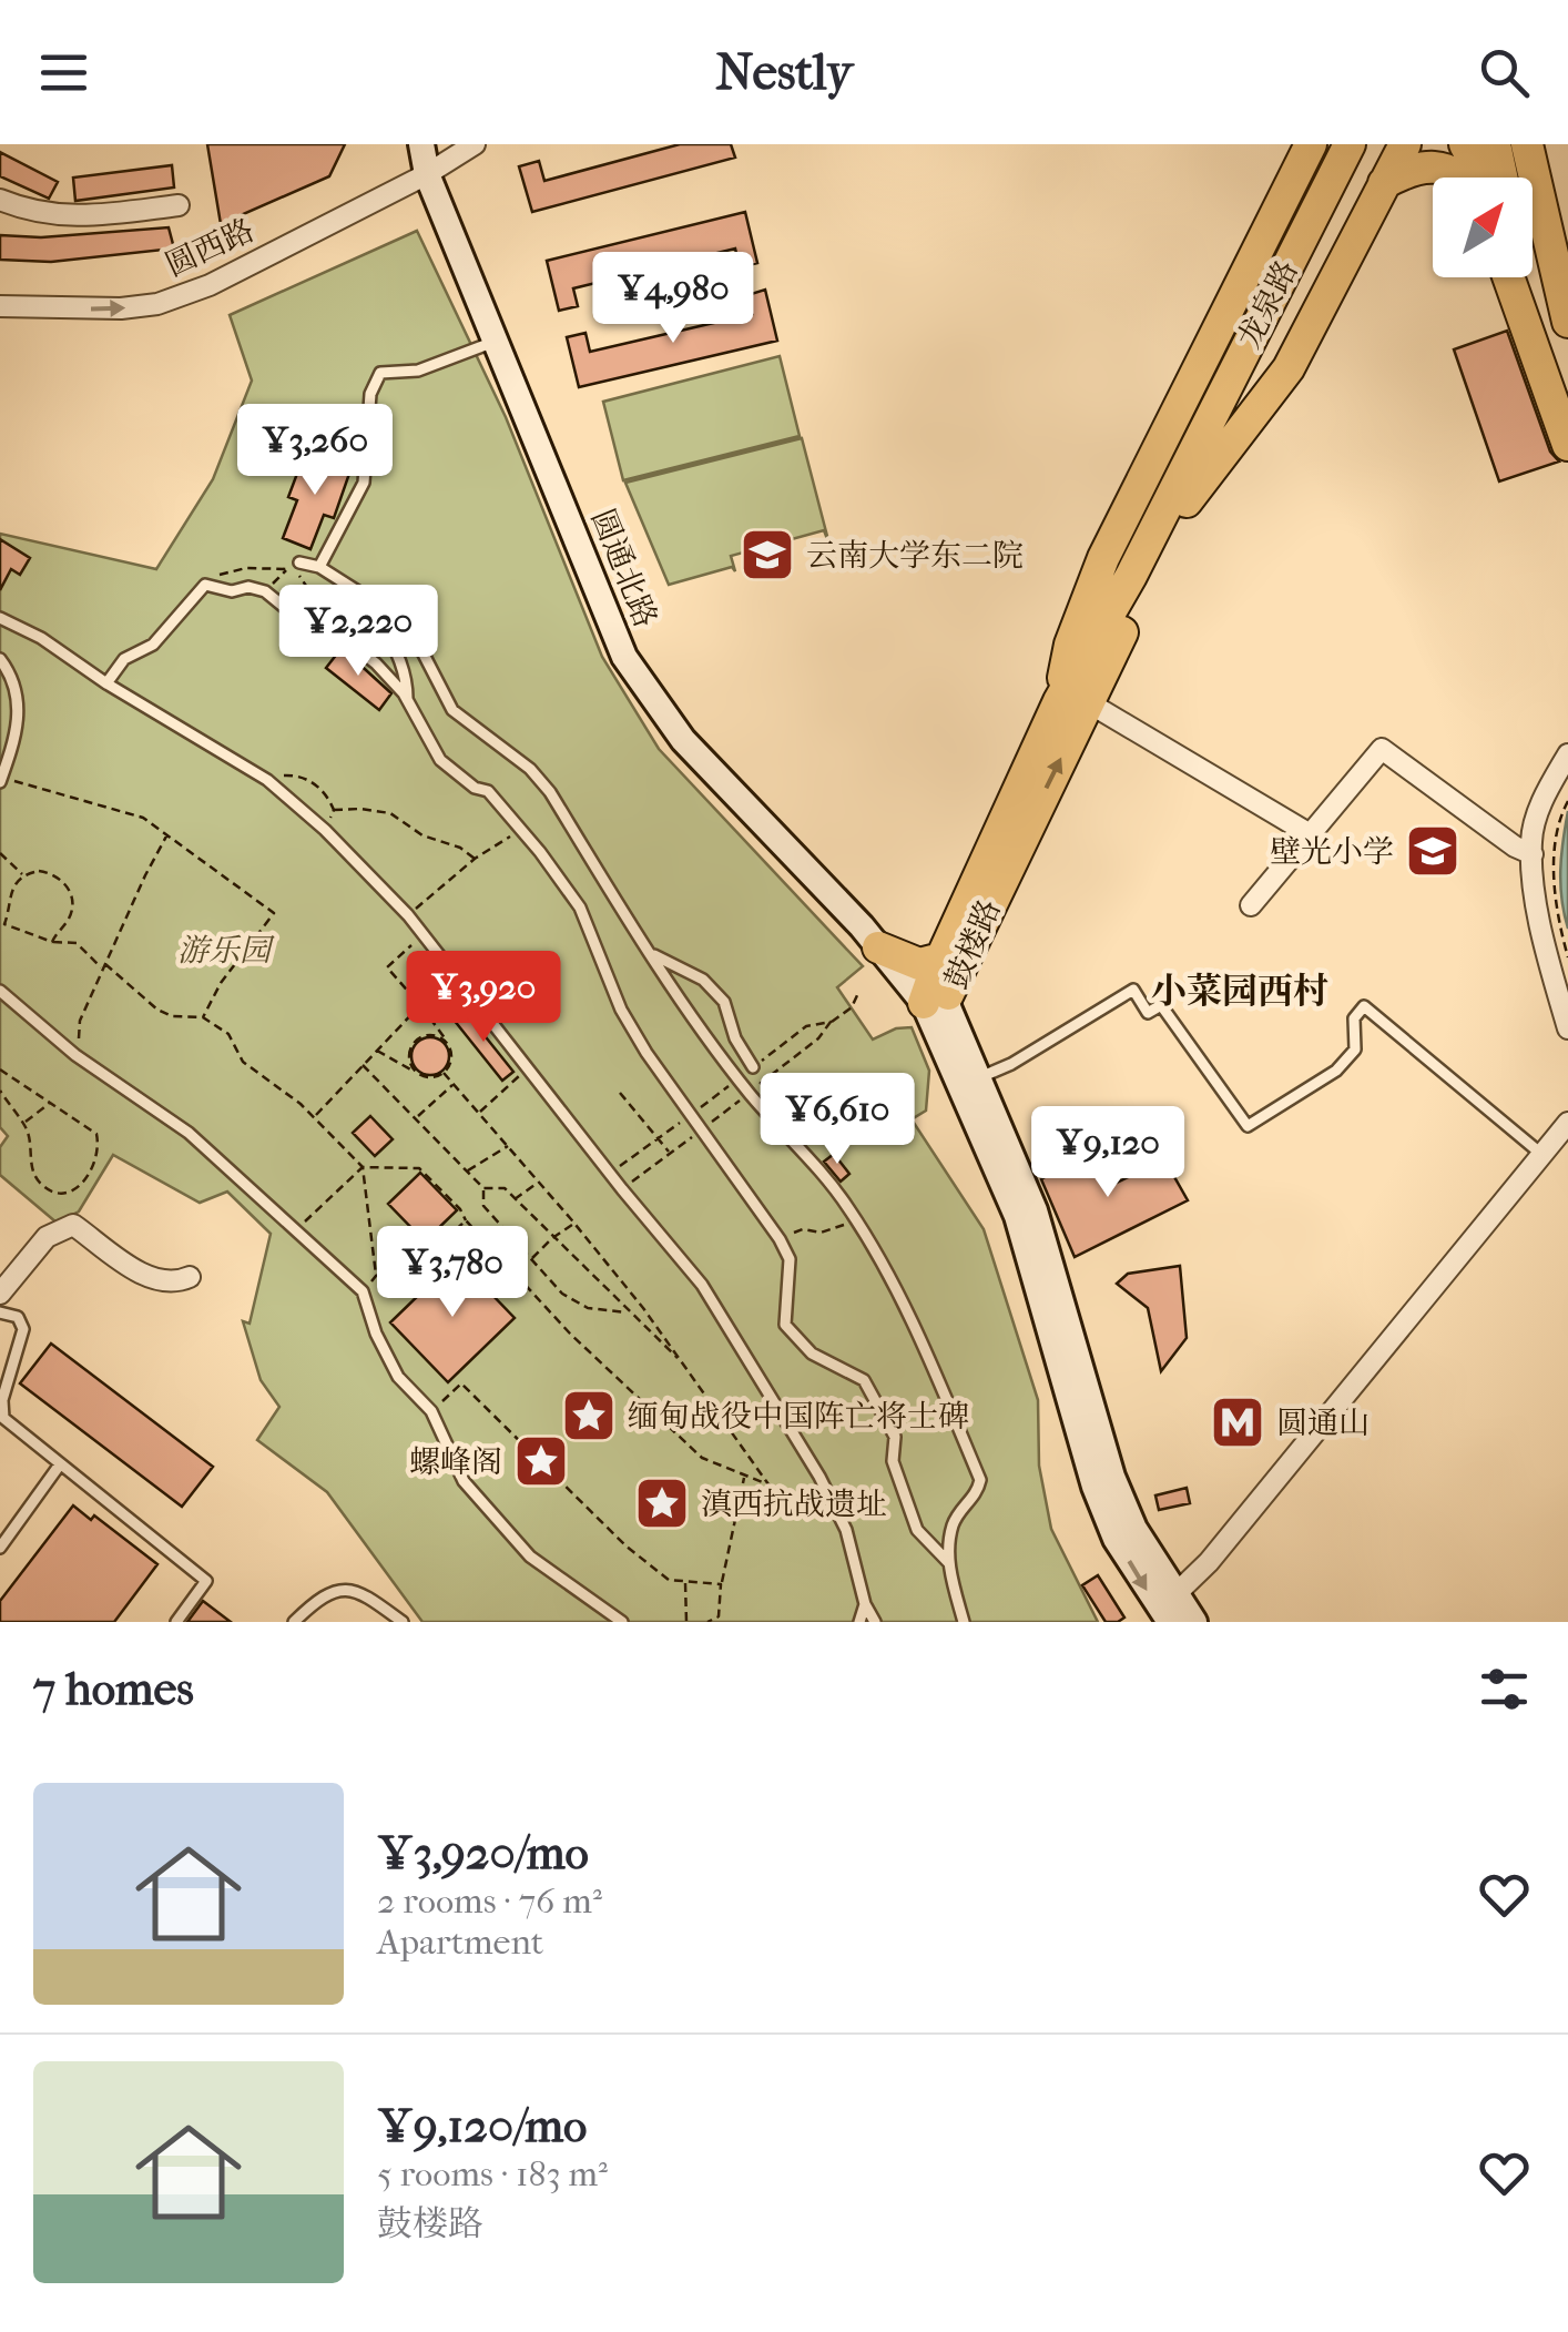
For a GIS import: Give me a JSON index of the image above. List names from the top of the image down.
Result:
{
  "streets": {
    "main road": ["龙泉路", "圆通北路", "鼓楼路"],
    "street": ["圆西路"]
  },
  "crossings": [
    ["圆西路", "圆通北路"],
    ["龙泉路", "鼓楼路"]
  ],
  "districts": ["小菜园西村"],
  "parks": ["游乐园"],
  "places": {
    "school or university": ["云南大学东二院", "壁光小学"],
    "place": ["缅甸战役中国阵亡将士碑", "螺峰阁", "滇西抗战遗址"],
    "metro station": ["圆通山"]
  },
  "north": "top right",
  "page": {
    "header": "Nestly",
    "price": [
      "¥4,980",
      "¥3,260",
      "¥2,220",
      "¥3,920",
      "¥6,610",
      "¥9,120",
      "¥3,780"
    ],
    "heading": "7 homes",
    "list": [
      {
        "name": "¥3,920/mo",
        "note": "2 rooms · 76 m² · Apartment"
      },
      {
        "name": "¥9,120/mo",
        "note": "5 rooms · 183 m² · 鼓楼路"
      }
    ]
  }
}
